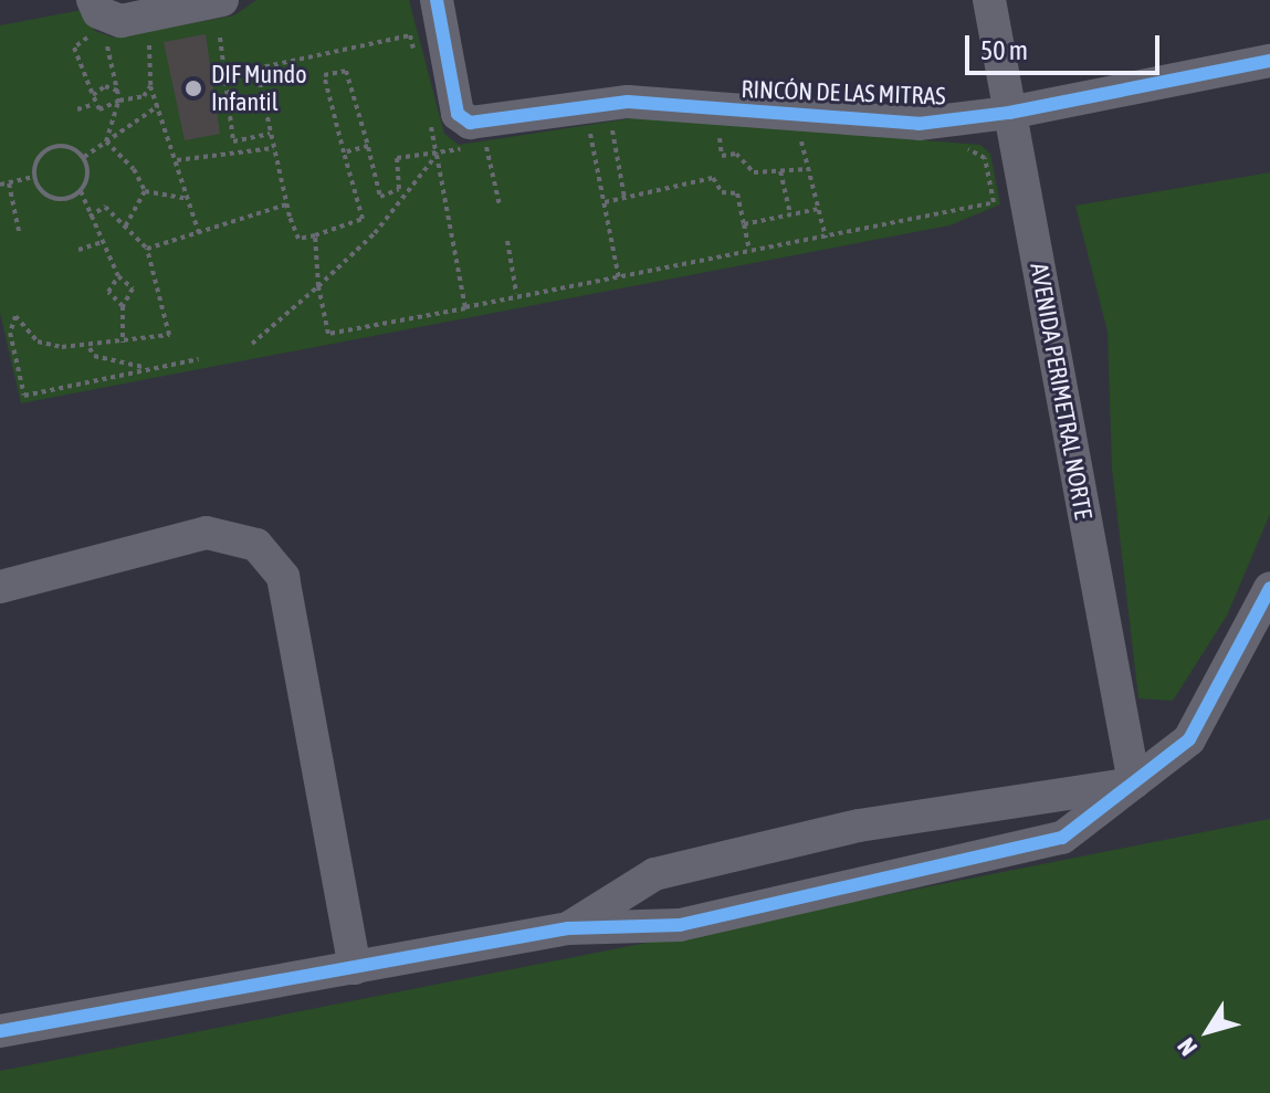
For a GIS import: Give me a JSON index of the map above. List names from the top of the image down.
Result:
{
  "streets": {
    "street": ["RINCÓN DE LAS MITRAS", "AVENIDA PERIMETRAL NORTE"]
  },
  "crossings": [
    ["RINCÓN DE LAS MITRAS", "AVENIDA PERIMETRAL NORTE"]
  ],
  "places": ["DIF Mundo Infantil"],
  "scale_bar": "50 m",
  "north": "bottom left"
}
